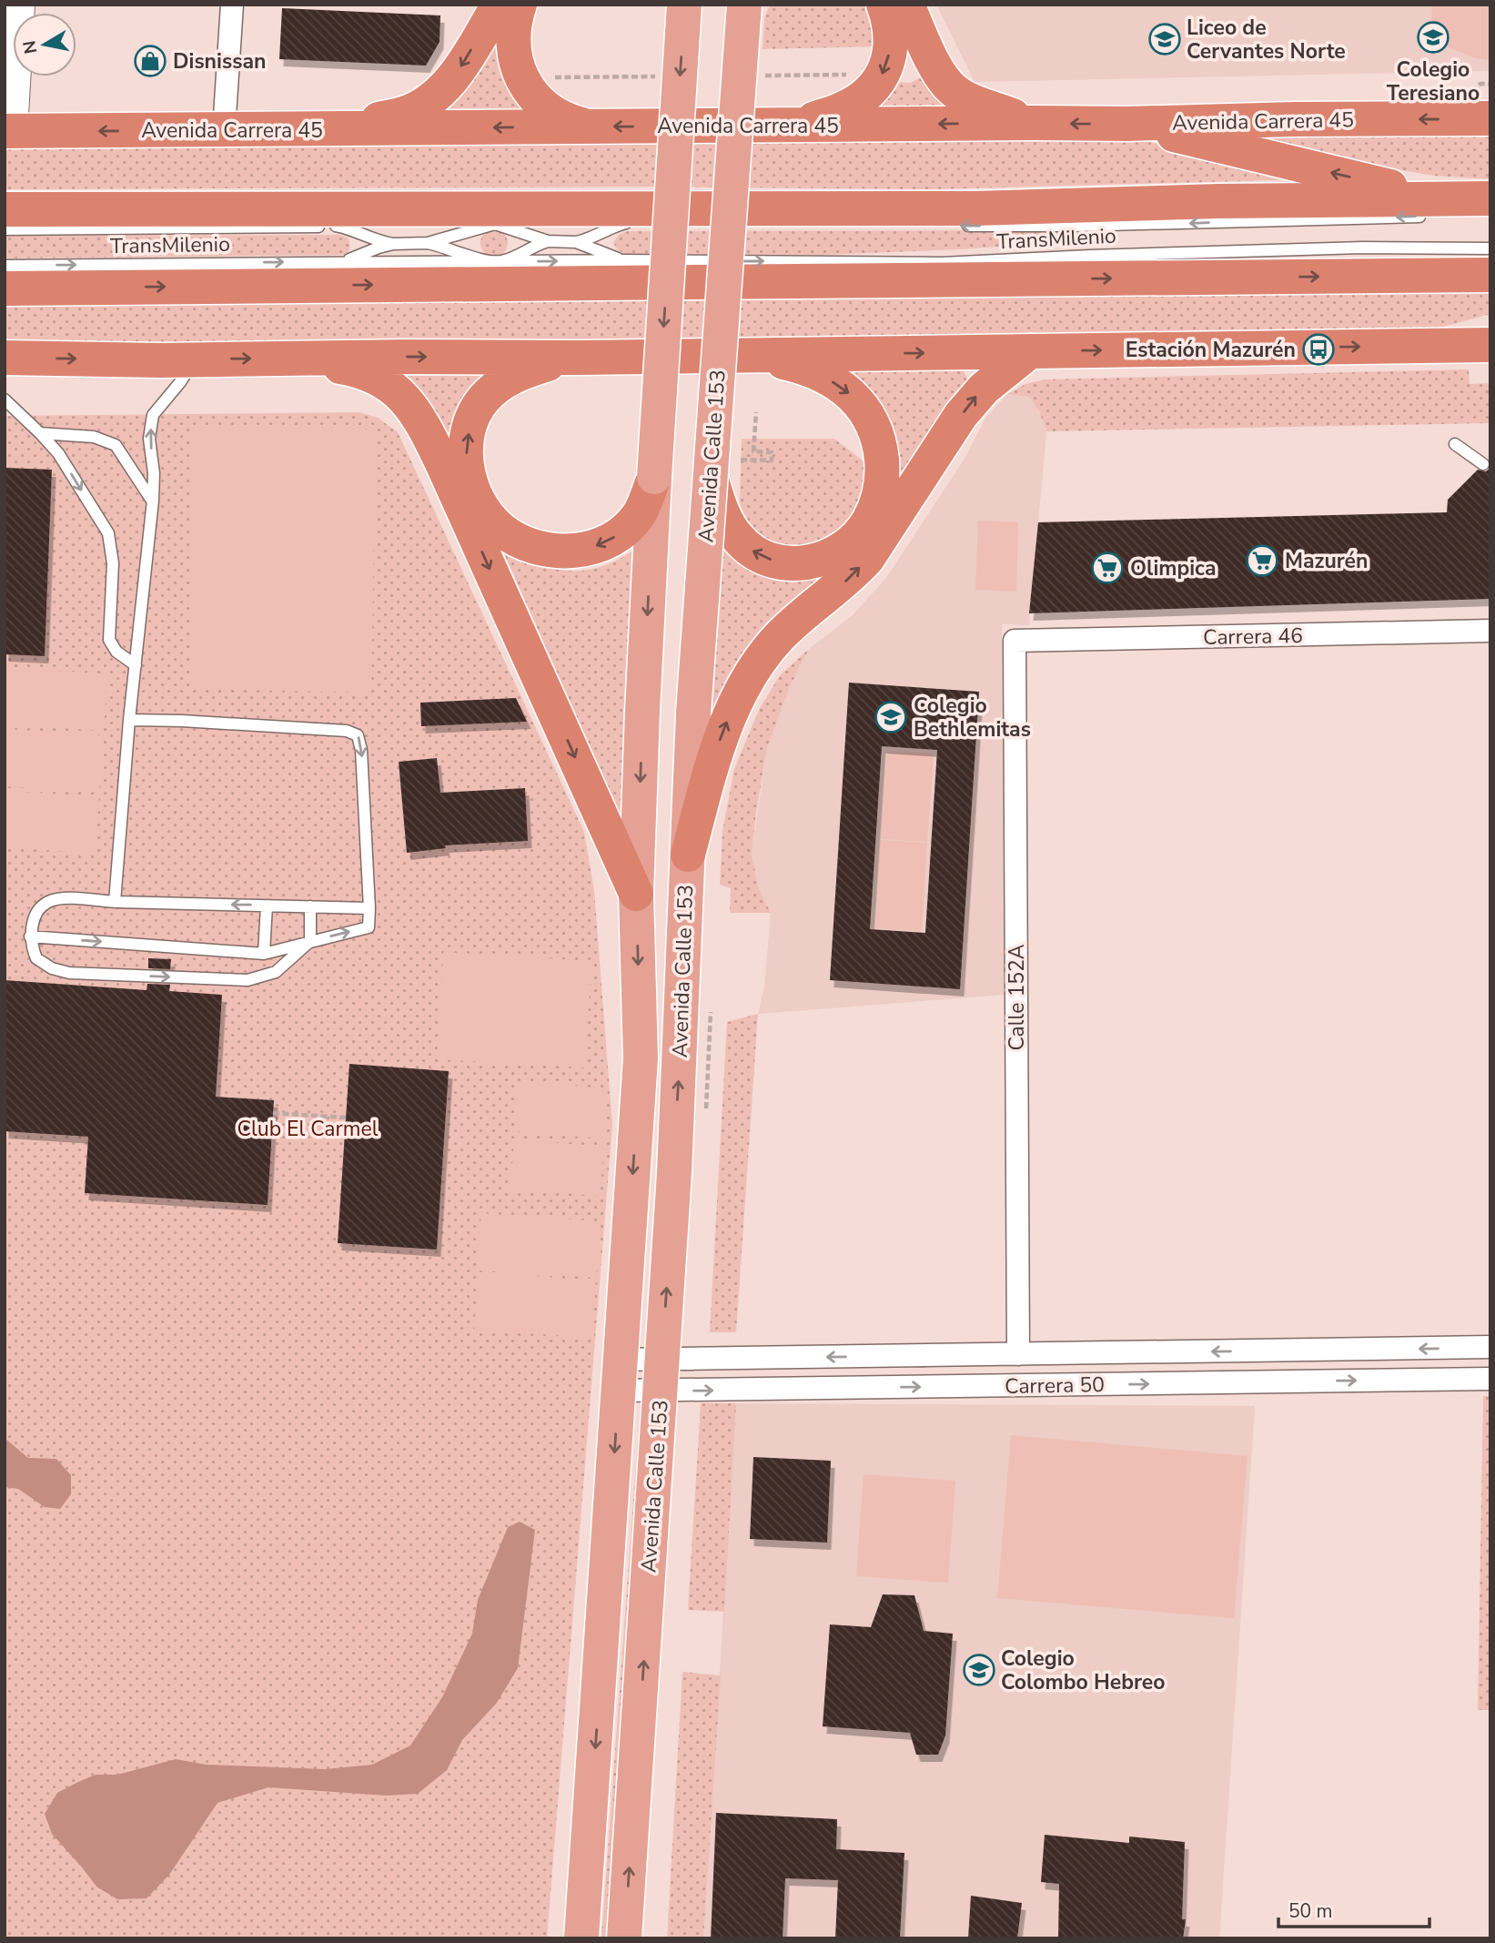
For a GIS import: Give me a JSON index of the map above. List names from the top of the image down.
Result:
{
  "streets": {
    "highway": ["Avenida Carrera 45"],
    "main road": ["Avenida Calle 153"],
    "street": ["Carrera 46", "Calle 152A", "Carrera 50"],
    "lane": ["TransMilenio"]
  },
  "crossings": [
    ["Avenida Calle 153", "Carrera 50"],
    ["Carrera 46", "Calle 152A"],
    ["Calle 152A", "Carrera 50"]
  ],
  "parks": ["Club El Carmel"],
  "places": {
    "school or university": [
      "Colegio Teresiano",
      "Liceo de Cervantes Norte",
      "Colegio Bethlemitas",
      "Colegio Colombo Hebreo"
    ],
    "shop": ["Disnissan"],
    "bus stop": ["Estación Mazurén"],
    "supermarket": ["Mazurén", "Olimpica"]
  },
  "scale_bar": "50 m",
  "north": "left"
}
